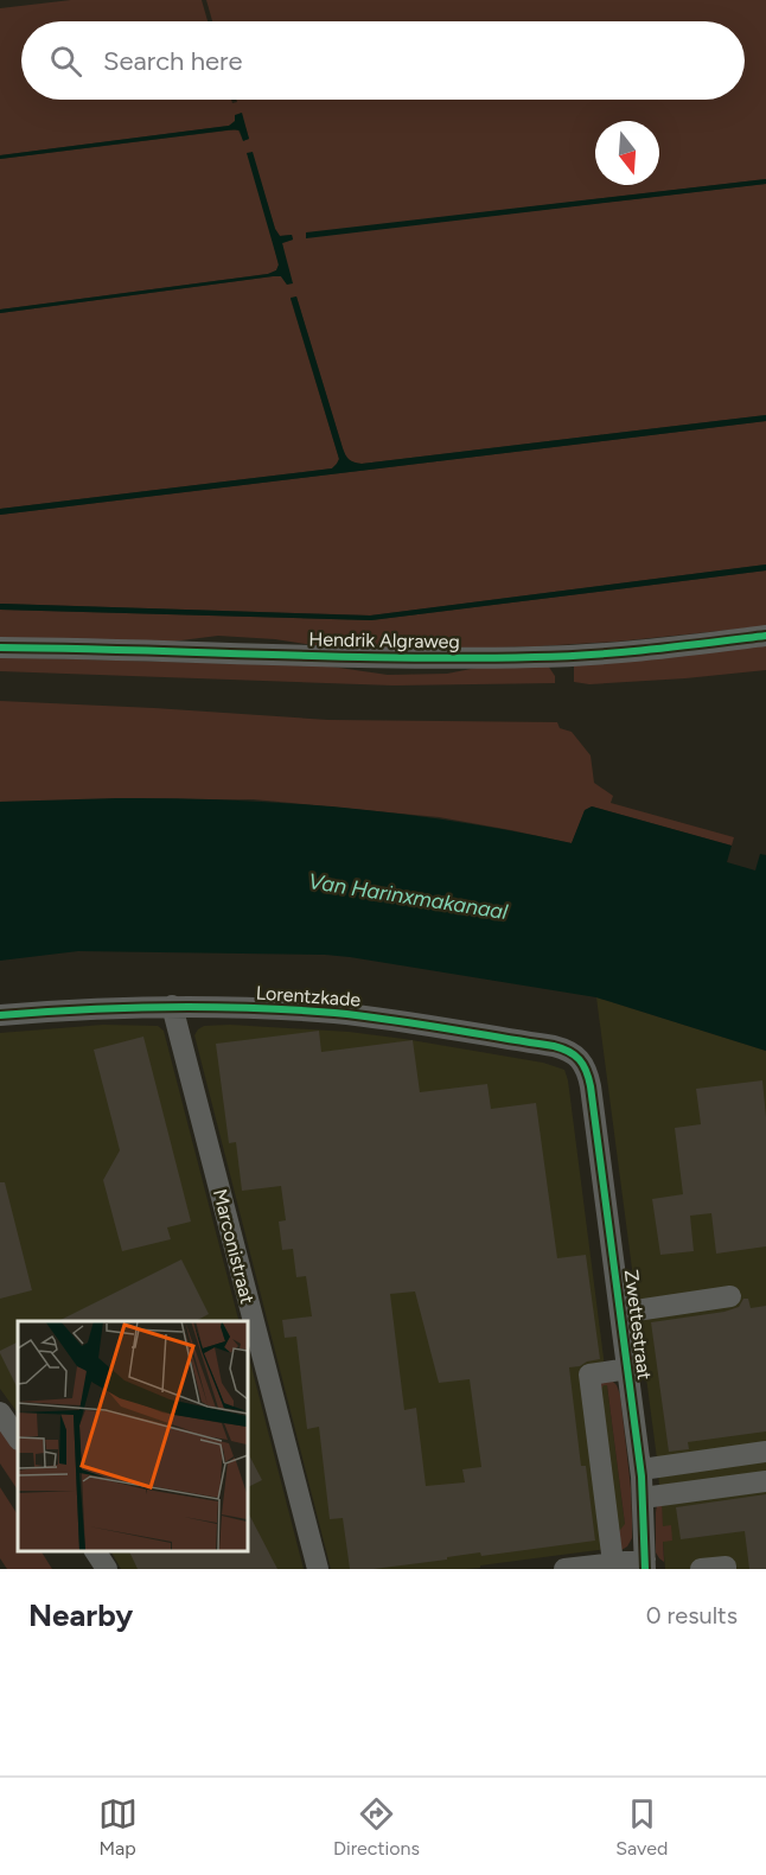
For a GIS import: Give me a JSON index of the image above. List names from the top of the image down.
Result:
{
  "streets": {
    "street": [
      "Hendrik Algraweg",
      "Lorentzkade",
      "Marconistraat",
      "Zwettestraat"
    ]
  },
  "crossings": [
    ["Lorentzkade", "Marconistraat"],
    ["Lorentzkade", "Zwettestraat"]
  ],
  "water": ["Van Harinxmakanaal"],
  "north": "bottom",
  "page": {
    "search": "Search here",
    "heading": ["Nearby", "0 results"],
    "nav": ["Map", "Directions", "Saved"]
  }
}
